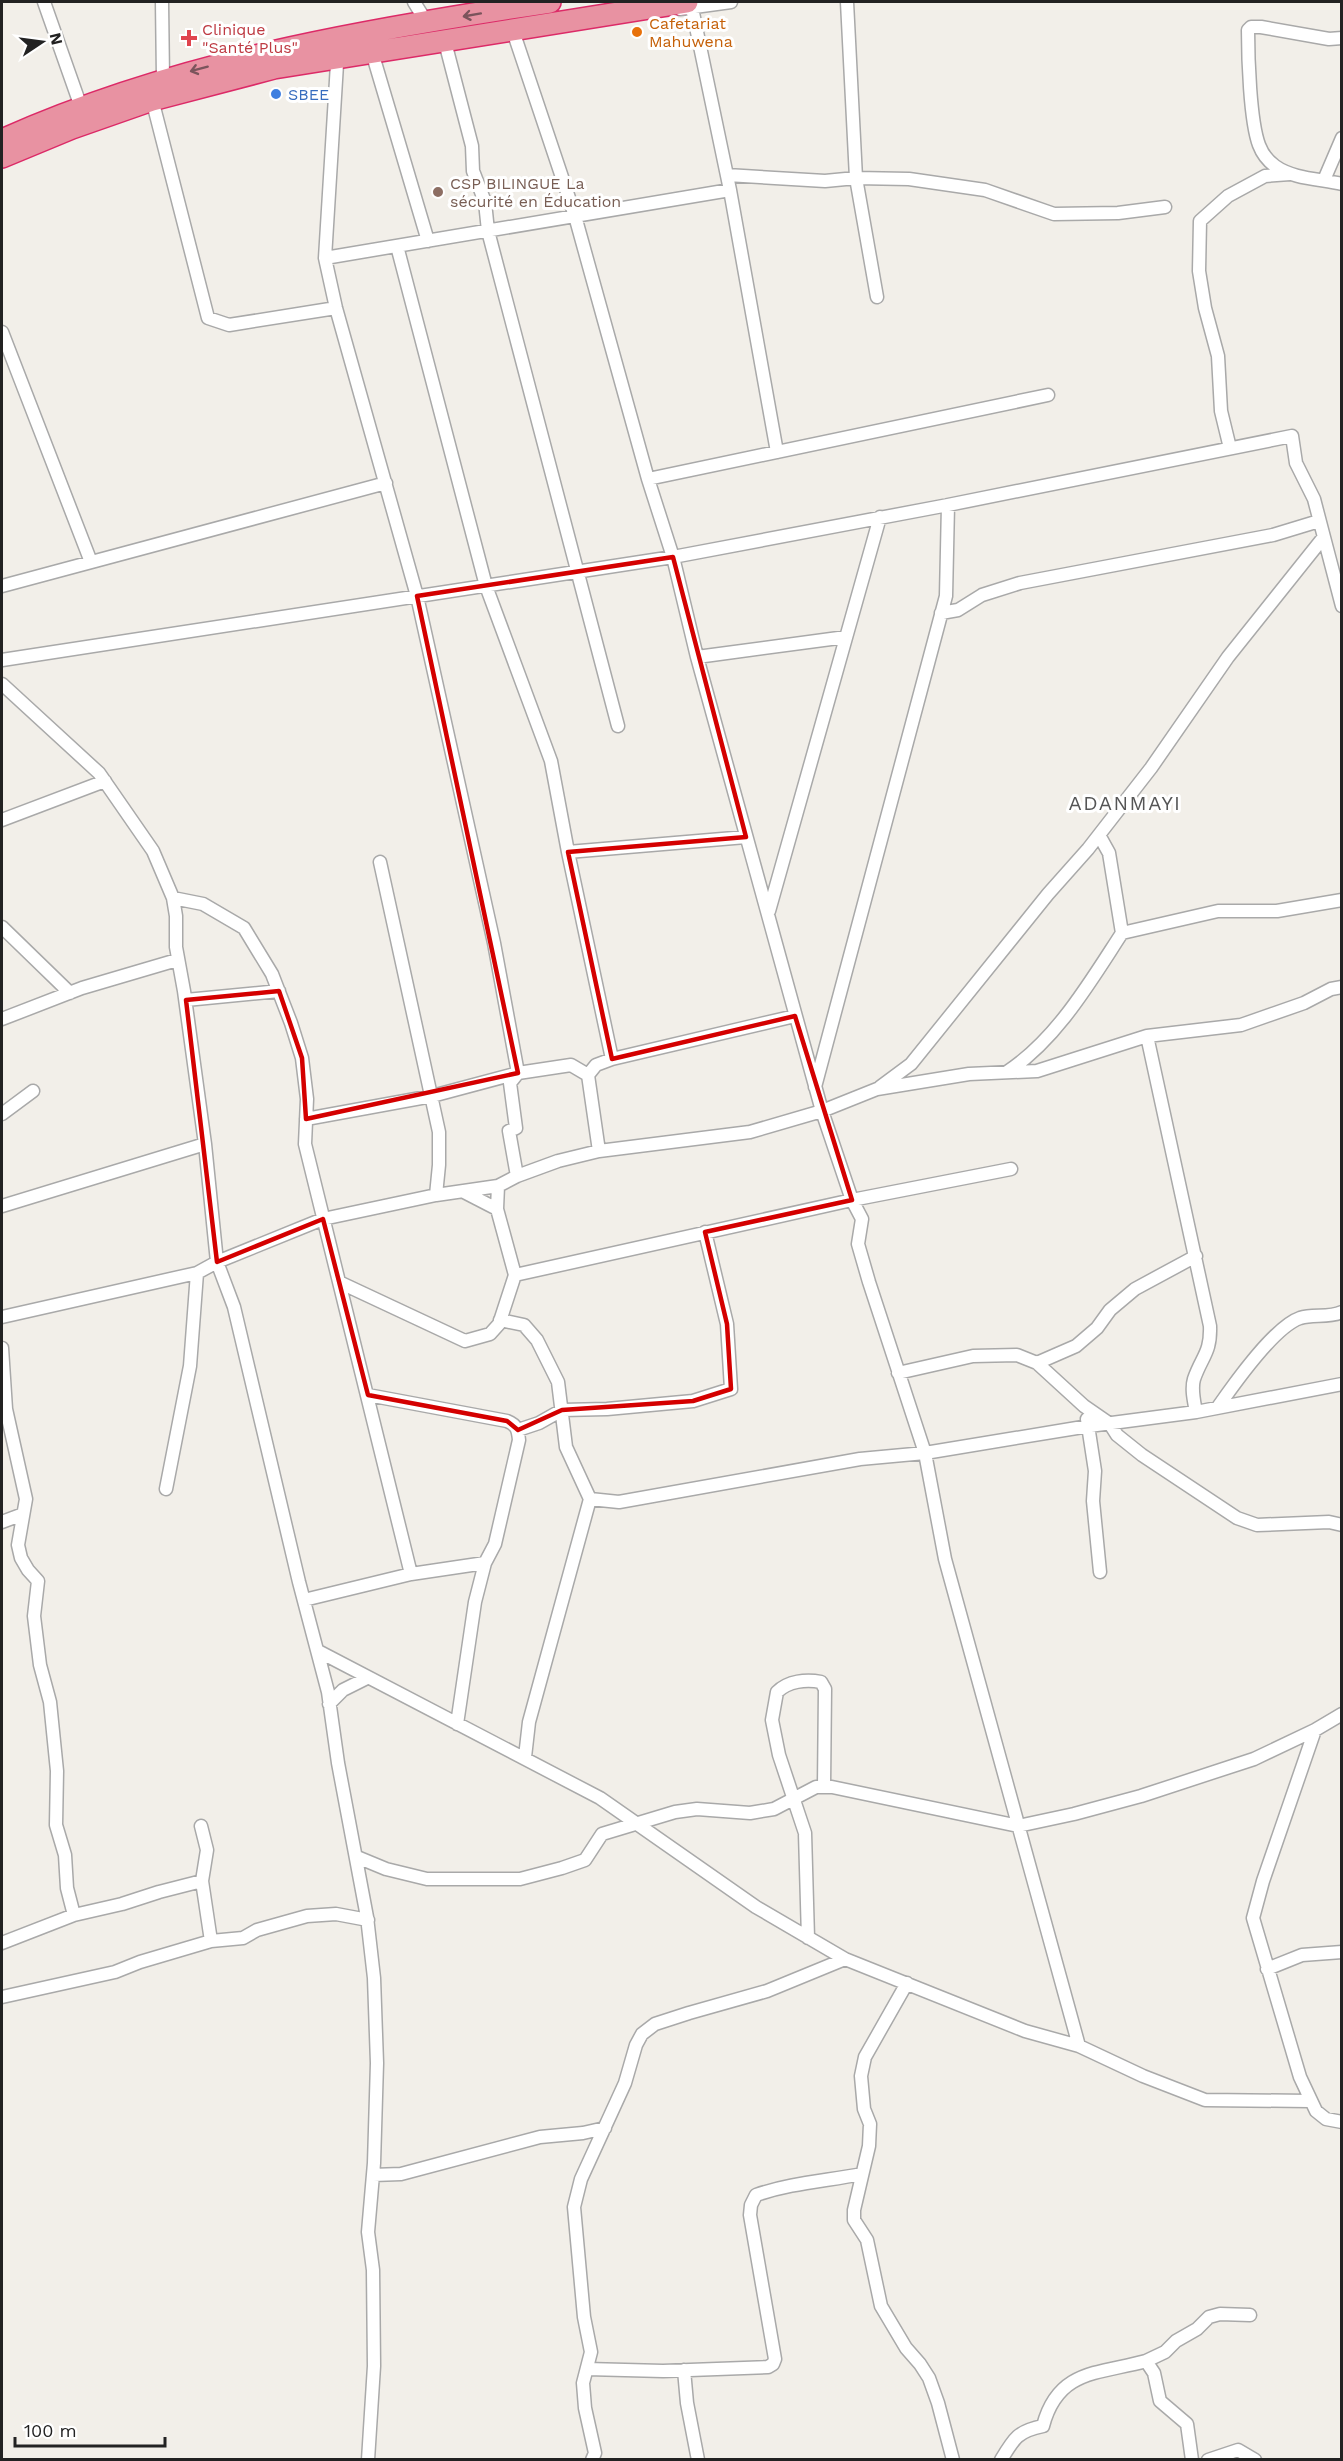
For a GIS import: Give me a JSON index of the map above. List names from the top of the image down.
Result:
{
  "districts": ["ADANMAYI"],
  "places": {
    "other": ["Cafetariat Mahuwena", "SBEE", "CSP BILINGUE La sécurité en Éducation"],
    "health": ["Clinique \"Santé Plus\""]
  },
  "scale_bar": "100 m",
  "north": "right"
}
